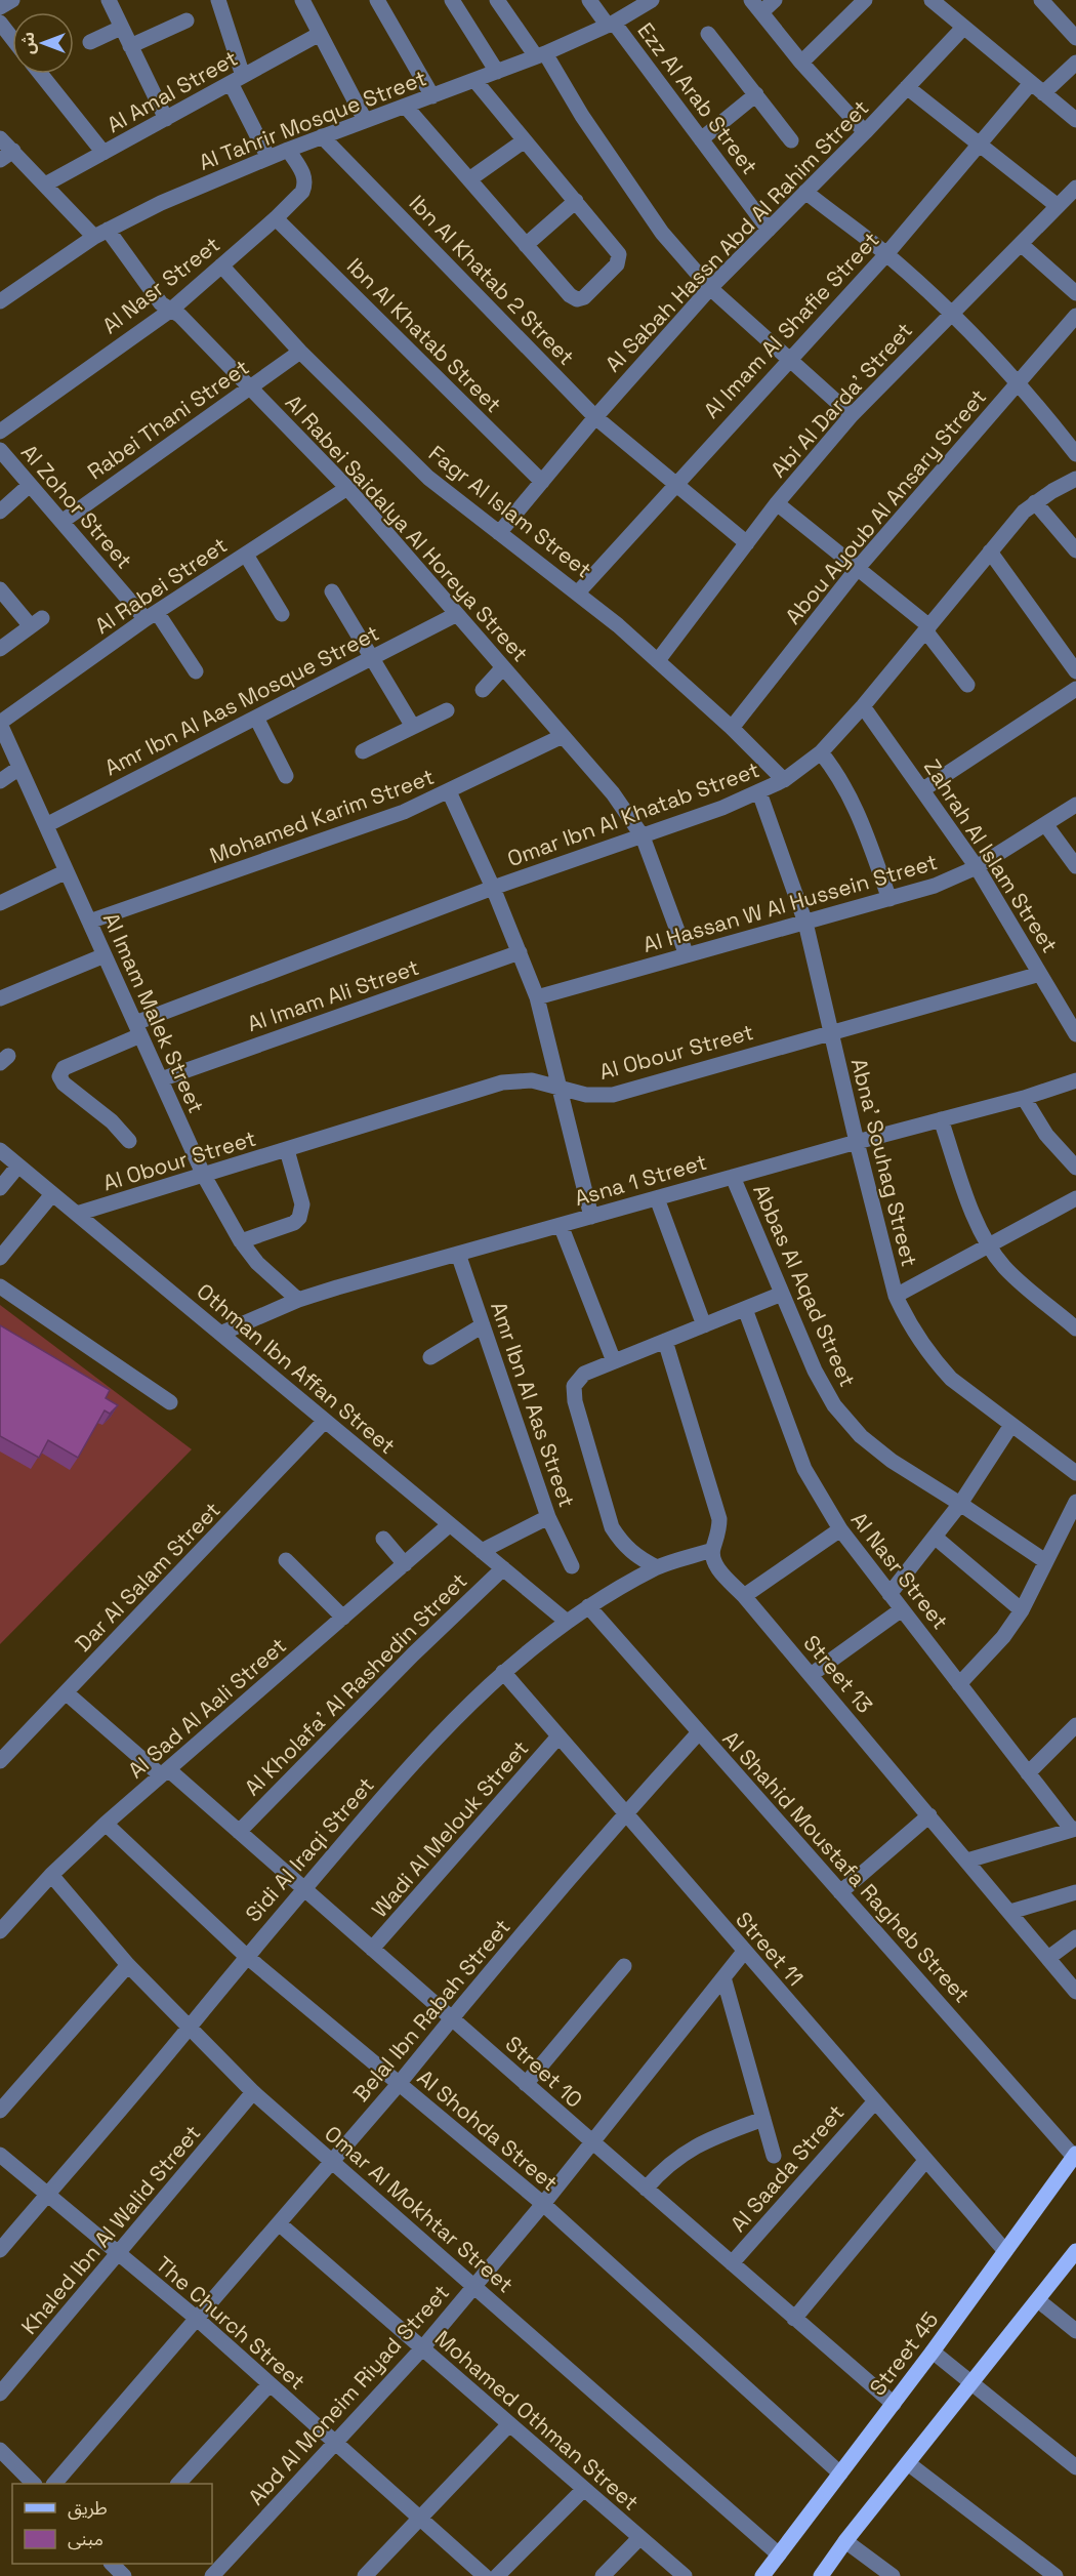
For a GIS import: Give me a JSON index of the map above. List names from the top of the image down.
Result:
{
  "streets": {
    "main road": ["Street 45"],
    "street": [
      "Al Amal Street",
      "Ezz Al Arab Street",
      "Al Tahrir Mosque Street",
      "Al Sabah Hassn Abd Al Rahim Street",
      "Ibn Al Khatab 2 Street",
      "Al Nasr Street",
      "Al Imam Al Shafie Street",
      "Ibn Al Khatab Street",
      "Abi Al Darda' Street",
      "Rabei Thani Street",
      "Al Zohor Street",
      "Abou Ayoub Al Ansary Street",
      "Fagr Al Islam Street",
      "Al Rabei Saidalya Al Horeya Street",
      "Al Rabei Street",
      "Amr Ibn Al Aas Mosque Street",
      "Omar Ibn Al Khatab Street",
      "Mohamed Karim Street",
      "Zahrah Al Islam Street",
      "Al Hassan W Al Hussein Street",
      "Al Imam Ali Street",
      "Al Imam Malek Street",
      "Al Obour Street",
      "Abna' Souhag Street",
      "Asna 1 Street",
      "Abbas Al Aqad Street",
      "Othman Ibn Affan Street",
      "Amr Ibn Al Aas Street",
      "Dar Al Salam Street",
      "Street 13",
      "Al Kholafa' Al Rashedin Street",
      "Al Sad Al Aali Street",
      "Wadi Al Melouk Street",
      "Sidi Al Iraqi Street",
      "Al Shahid Moustafa Ragheb Street",
      "Street 11",
      "Belal Ibn Rabah Street",
      "Street 10",
      "Al Shohda Street",
      "Al Saada Street",
      "Omar Al Mokhtar Street",
      "Khaled Ibn Al Walid Street",
      "The Church Street",
      "Abd Al Moneim Riyad Street",
      "Mohamed Othman Street"
    ]
  },
  "crossings": [
    ["Al Amal Street", "Al Rabei Saidalya Al Horeya Street"],
    ["Ezz Al Arab Street", "Al Tahrir Mosque Street"],
    ["Ezz Al Arab Street", "Al Sabah Hassn Abd Al Rahim Street"],
    ["Al Tahrir Mosque Street", "Ibn Al Khatab 2 Street"],
    ["Al Tahrir Mosque Street", "Al Nasr Street"],
    ["Al Tahrir Mosque Street", "Al Rabei Saidalya Al Horeya Street"],
    ["Al Sabah Hassn Abd Al Rahim Street", "Ibn Al Khatab 2 Street"],
    ["Al Sabah Hassn Abd Al Rahim Street", "Ibn Al Khatab Street"],
    ["Al Sabah Hassn Abd Al Rahim Street", "Fagr Al Islam Street"],
    ["Ibn Al Khatab 2 Street", "Al Imam Al Shafie Street"],
    ["Ibn Al Khatab 2 Street", "Abi Al Darda' Street"],
    ["Al Nasr Street", "Ibn Al Khatab Street"],
    ["Al Nasr Street", "Fagr Al Islam Street"],
    ["Al Nasr Street", "Al Rabei Saidalya Al Horeya Street"],
    ["Al Imam Al Shafie Street", "Fagr Al Islam Street"],
    ["Abi Al Darda' Street", "Fagr Al Islam Street"],
    ["Rabei Thani Street", "Al Zohor Street"],
    ["Rabei Thani Street", "Fagr Al Islam Street"],
    ["Rabei Thani Street", "Al Rabei Saidalya Al Horeya Street"],
    ["Al Zohor Street", "Al Rabei Street"],
    ["Abou Ayoub Al Ansary Street", "Fagr Al Islam Street"],
    ["Fagr Al Islam Street", "Omar Ibn Al Khatab Street"],
    ["Al Rabei Saidalya Al Horeya Street", "Al Rabei Street"],
    ["Al Rabei Saidalya Al Horeya Street", "Amr Ibn Al Aas Mosque Street"],
    ["Al Rabei Saidalya Al Horeya Street", "Omar Ibn Al Khatab Street"],
    ["Al Rabei Saidalya Al Horeya Street", "Mohamed Karim Street"],
    ["Al Rabei Saidalya Al Horeya Street", "Al Hassan W Al Hussein Street"],
    ["Al Rabei Street", "Al Imam Malek Street"],
    ["Amr Ibn Al Aas Mosque Street", "Al Imam Malek Street"],
    ["Omar Ibn Al Khatab Street", "Zahrah Al Islam Street"],
    ["Omar Ibn Al Khatab Street", "Al Imam Malek Street"],
    ["Omar Ibn Al Khatab Street", "Abna' Souhag Street"],
    ["Mohamed Karim Street", "Al Imam Malek Street"],
    ["Zahrah Al Islam Street", "Al Hassan W Al Hussein Street"],
    ["Zahrah Al Islam Street", "Al Obour Street"],
    ["Al Hassan W Al Hussein Street", "Abna' Souhag Street"],
    ["Al Imam Ali Street", "Al Imam Malek Street"],
    ["Al Imam Malek Street", "Al Obour Street"],
    ["Al Imam Malek Street", "Asna 1 Street"],
    ["Al Obour Street", "Abna' Souhag Street"],
    ["Al Obour Street", "Othman Ibn Affan Street"],
    ["Abna' Souhag Street", "Asna 1 Street"],
    ["Asna 1 Street", "Abbas Al Aqad Street"],
    ["Asna 1 Street", "Othman Ibn Affan Street"],
    ["Asna 1 Street", "Amr Ibn Al Aas Street"],
    ["Othman Ibn Affan Street", "Dar Al Salam Street"],
    ["Othman Ibn Affan Street", "Al Kholafa' Al Rashedin Street"],
    ["Othman Ibn Affan Street", "Al Sad Al Aali Street"],
    ["Othman Ibn Affan Street", "Sidi Al Iraqi Street"],
    ["Dar Al Salam Street", "Street 10"],
    ["Street 13", "Sidi Al Iraqi Street"],
    ["Al Kholafa' Al Rashedin Street", "Street 10"],
    ["Al Sad Al Aali Street", "Street 10"],
    ["Al Sad Al Aali Street", "Al Shohda Street"],
    ["Al Sad Al Aali Street", "Omar Al Mokhtar Street"],
    ["Wadi Al Melouk Street", "Street 11"],
    ["Wadi Al Melouk Street", "Street 10"],
    ["Sidi Al Iraqi Street", "Al Shahid Moustafa Ragheb Street"],
    ["Sidi Al Iraqi Street", "Street 11"],
    ["Sidi Al Iraqi Street", "Street 10"],
    ["Sidi Al Iraqi Street", "Al Shohda Street"],
    ["Sidi Al Iraqi Street", "Omar Al Mokhtar Street"],
    ["Sidi Al Iraqi Street", "The Church Street"],
    ["Al Shahid Moustafa Ragheb Street", "Belal Ibn Rabah Street"],
    ["Al Shahid Moustafa Ragheb Street", "Street 45"],
    ["Street 11", "Belal Ibn Rabah Street"],
    ["Street 11", "Al Saada Street"],
    ["Street 11", "Street 45"],
    ["Street 11", "Abd Al Moneim Riyad Street"],
    ["Belal Ibn Rabah Street", "Street 10"],
    ["Belal Ibn Rabah Street", "Al Shohda Street"],
    ["Belal Ibn Rabah Street", "Omar Al Mokhtar Street"],
    ["Belal Ibn Rabah Street", "The Church Street"],
    ["Belal Ibn Rabah Street", "Mohamed Othman Street"],
    ["Street 10", "Al Saada Street"],
    ["Street 10", "Street 45"],
    ["Street 10", "Abd Al Moneim Riyad Street"],
    ["Al Shohda Street", "Street 45"],
    ["Al Shohda Street", "Abd Al Moneim Riyad Street"],
    ["Omar Al Mokhtar Street", "Khaled Ibn Al Walid Street"],
    ["Omar Al Mokhtar Street", "Street 45"],
    ["Omar Al Mokhtar Street", "Abd Al Moneim Riyad Street"],
    ["Khaled Ibn Al Walid Street", "The Church Street"],
    ["The Church Street", "Abd Al Moneim Riyad Street"],
    ["Abd Al Moneim Riyad Street", "Mohamed Othman Street"]
  ],
  "legend": ["طريق", "مبنى"],
  "north": "left"
}
